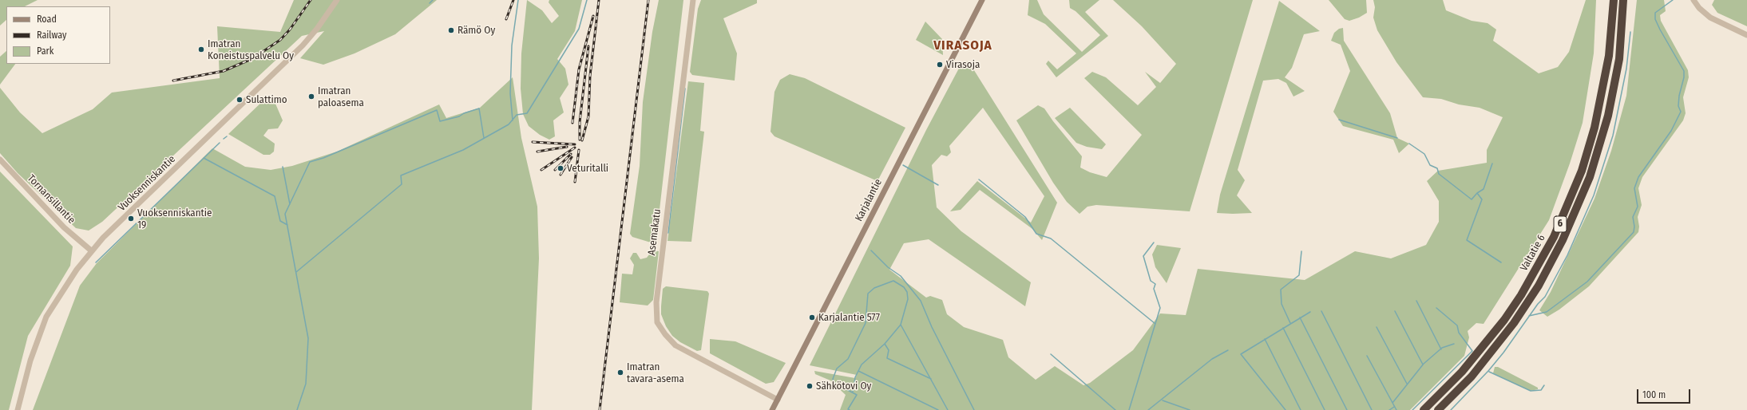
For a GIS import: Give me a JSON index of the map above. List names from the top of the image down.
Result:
{
  "streets": {
    "highway": ["6", "Valtatie 6"],
    "main road": ["Karjalantie"],
    "street": ["Vuoksenniskantie", "Tornansillantie", "Asemakatu"]
  },
  "crossings": [
    ["Vuoksenniskantie", "Tornansillantie"],
    ["Karjalantie", "Asemakatu"]
  ],
  "districts": ["VIRASOJA"],
  "places": [
    "Rämö Oy",
    "Imatran Koneistuspalvelu Oy",
    "Virasoja",
    "Imatran paloasema",
    "Sulattimo",
    "Veturitalli",
    "Vuoksenniskantie 19",
    "Karjalantie 577",
    "Imatran tavara-asema",
    "Sähkötovi Oy"
  ],
  "legend": ["Road", "Railway", "Park"],
  "scale_bar": "100 m"
}
